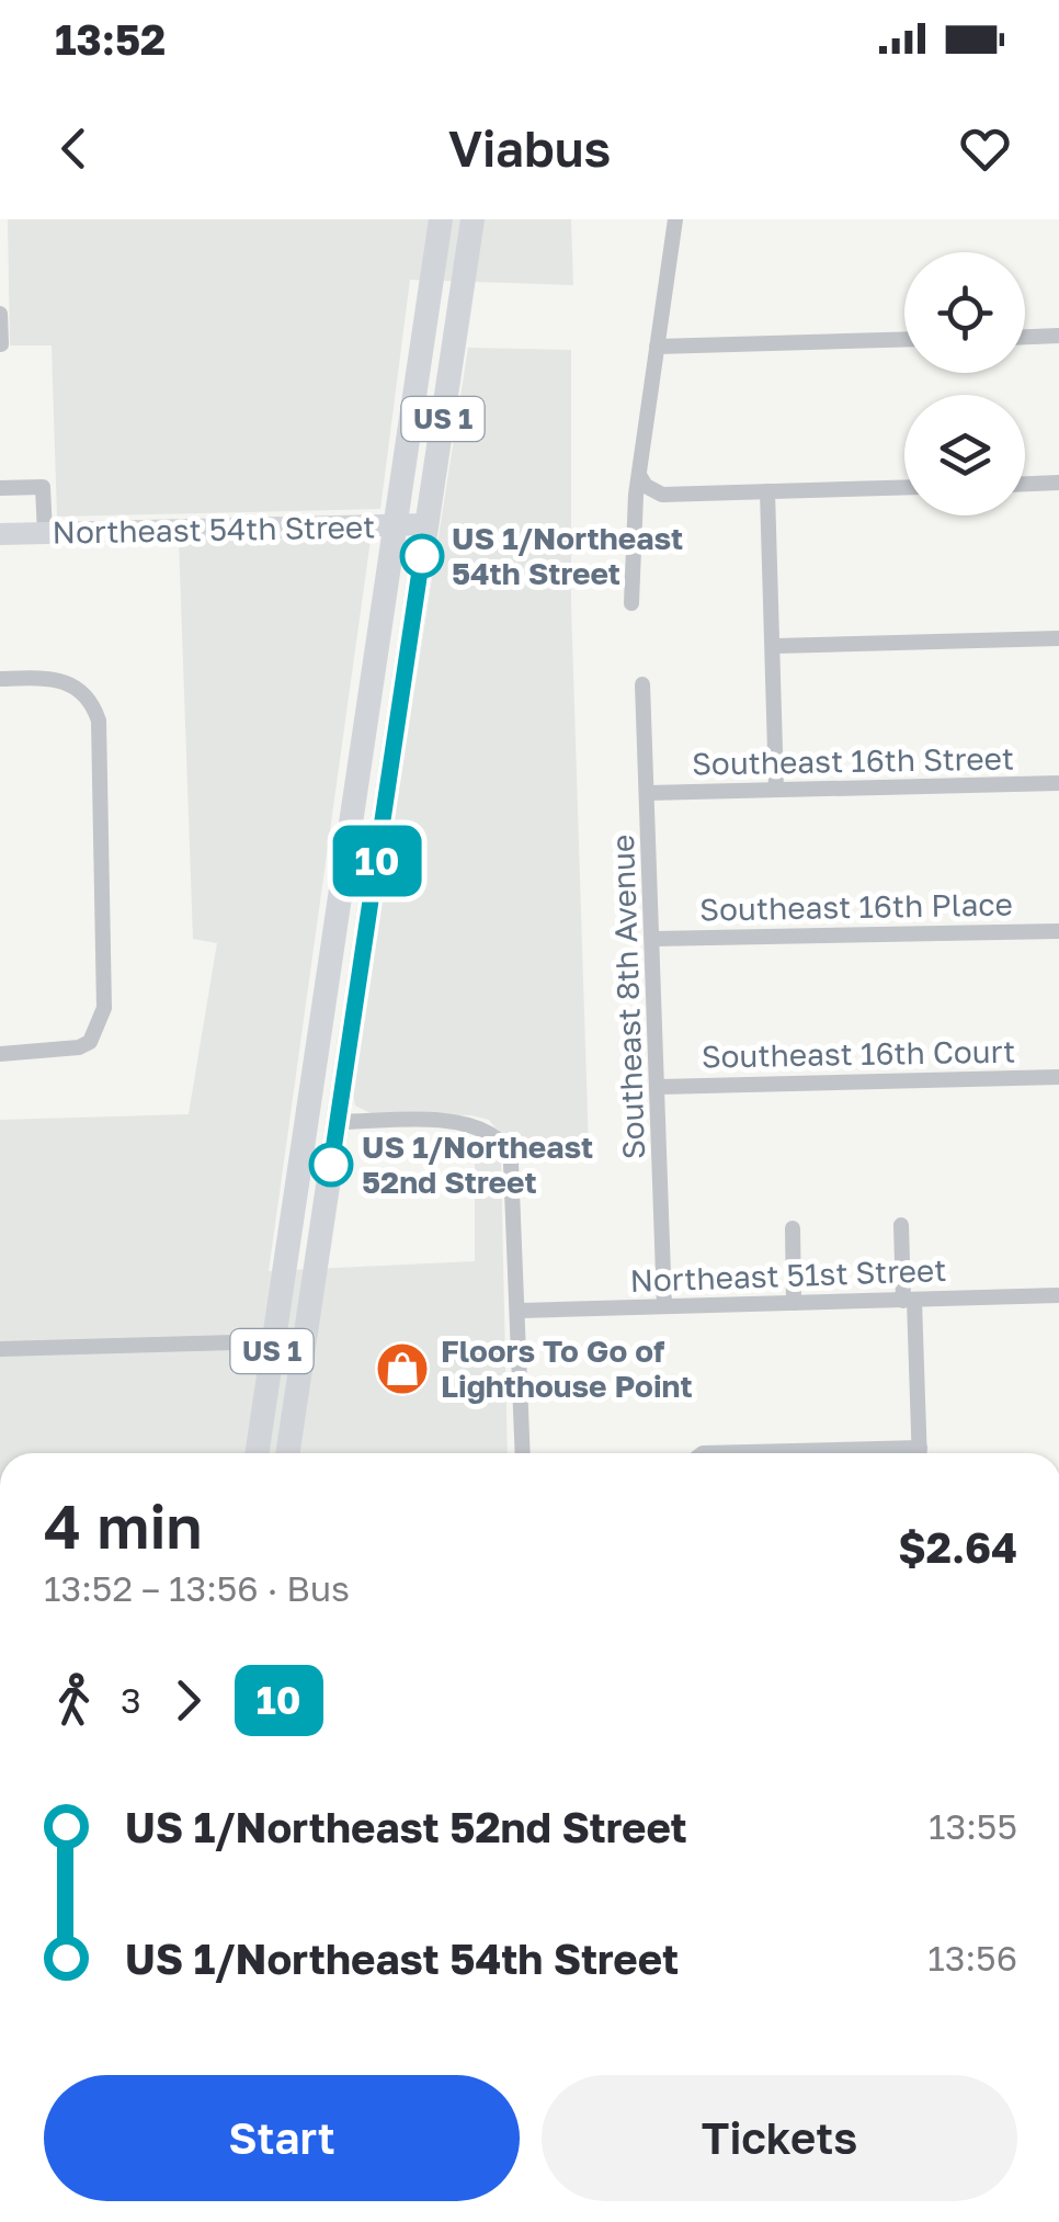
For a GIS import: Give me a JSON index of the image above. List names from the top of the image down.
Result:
{
  "streets": {
    "main road": ["US 1"],
    "street": [
      "Northeast 54th Street",
      "Southeast 16th Street",
      "Southeast 16th Place",
      "Southeast 8th Avenue",
      "Southeast 16th Court",
      "Northeast 51st Street"
    ]
  },
  "crossings": [
    ["US 1", "Northeast 54th Street"],
    ["Southeast 16th Street", "Southeast 8th Avenue"],
    ["Southeast 16th Place", "Southeast 8th Avenue"],
    ["Southeast 8th Avenue", "Southeast 16th Court"],
    ["Southeast 8th Avenue", "Northeast 51st Street"]
  ],
  "places": {
    "other": ["US 1/Northeast 54th Street", "US 1/Northeast 52nd Street"],
    "shop": ["Floors To Go of Lighthouse Point"]
  },
  "lines": ["bus line 10"],
  "page": {
    "status": "13:52",
    "header": "Viabus",
    "on_map": "10",
    "heading": ["4 min", "13:52 – 13:56 · Bus", "$2.64"],
    "legs": ["3", "10"],
    "list": [
      {
        "name": "US 1/Northeast 52nd Street",
        "value": "13:55"
      },
      {
        "name": "US 1/Northeast 54th Street",
        "value": "13:56"
      }
    ],
    "buttons": ["Start", "Tickets"]
  }
}
